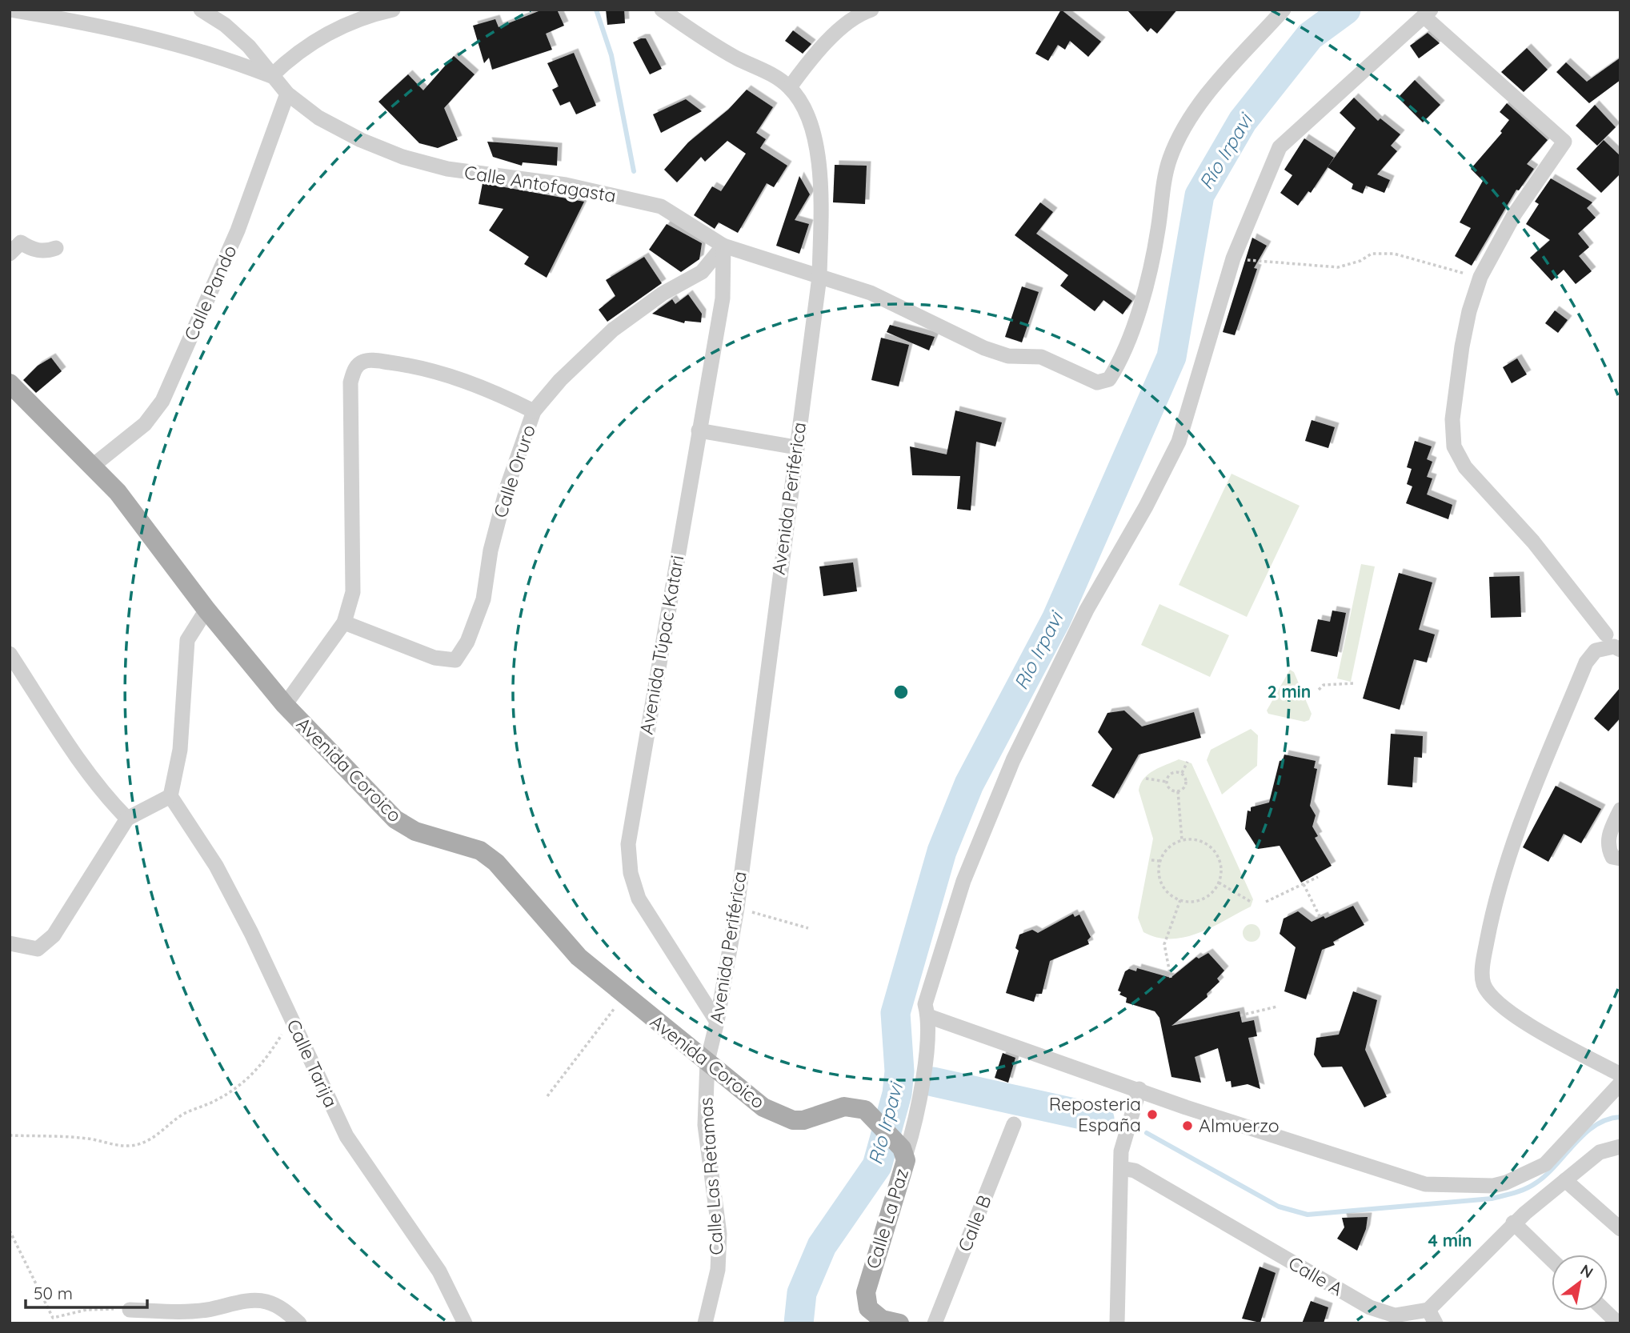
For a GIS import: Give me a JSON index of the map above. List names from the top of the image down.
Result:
{
  "streets": {
    "main road": ["Avenida Coroico", "Calle La Paz"],
    "street": [
      "Calle Antofagasta",
      "Calle Pando",
      "Calle Oruro",
      "Avenida Periférica",
      "Avenida Túpac Katari",
      "Calle Tarija",
      "Calle Las Retamas",
      "Calle B",
      "Calle A"
    ]
  },
  "crossings": [
    ["Calle Antofagasta", "Calle Pando"],
    ["Calle Antofagasta", "Calle Oruro"],
    ["Calle Antofagasta", "Avenida Periférica"],
    ["Calle Antofagasta", "Avenida Túpac Katari"],
    ["Calle Pando", "Avenida Coroico"],
    ["Calle Oruro", "Avenida Túpac Katari"],
    ["Avenida Periférica", "Avenida Túpac Katari"],
    ["Avenida Periférica", "Avenida Coroico"],
    ["Avenida Periférica", "Calle Las Retamas"],
    ["Avenida Coroico", "Calle Las Retamas"],
    ["Avenida Coroico", "Calle La Paz"]
  ],
  "water": ["Río Irpavi"],
  "places": ["Reposteria España", "Almuerzo"],
  "scale_bar": "50 m",
  "north": "top right",
  "rings": ["2 min", "4 min"]
}
